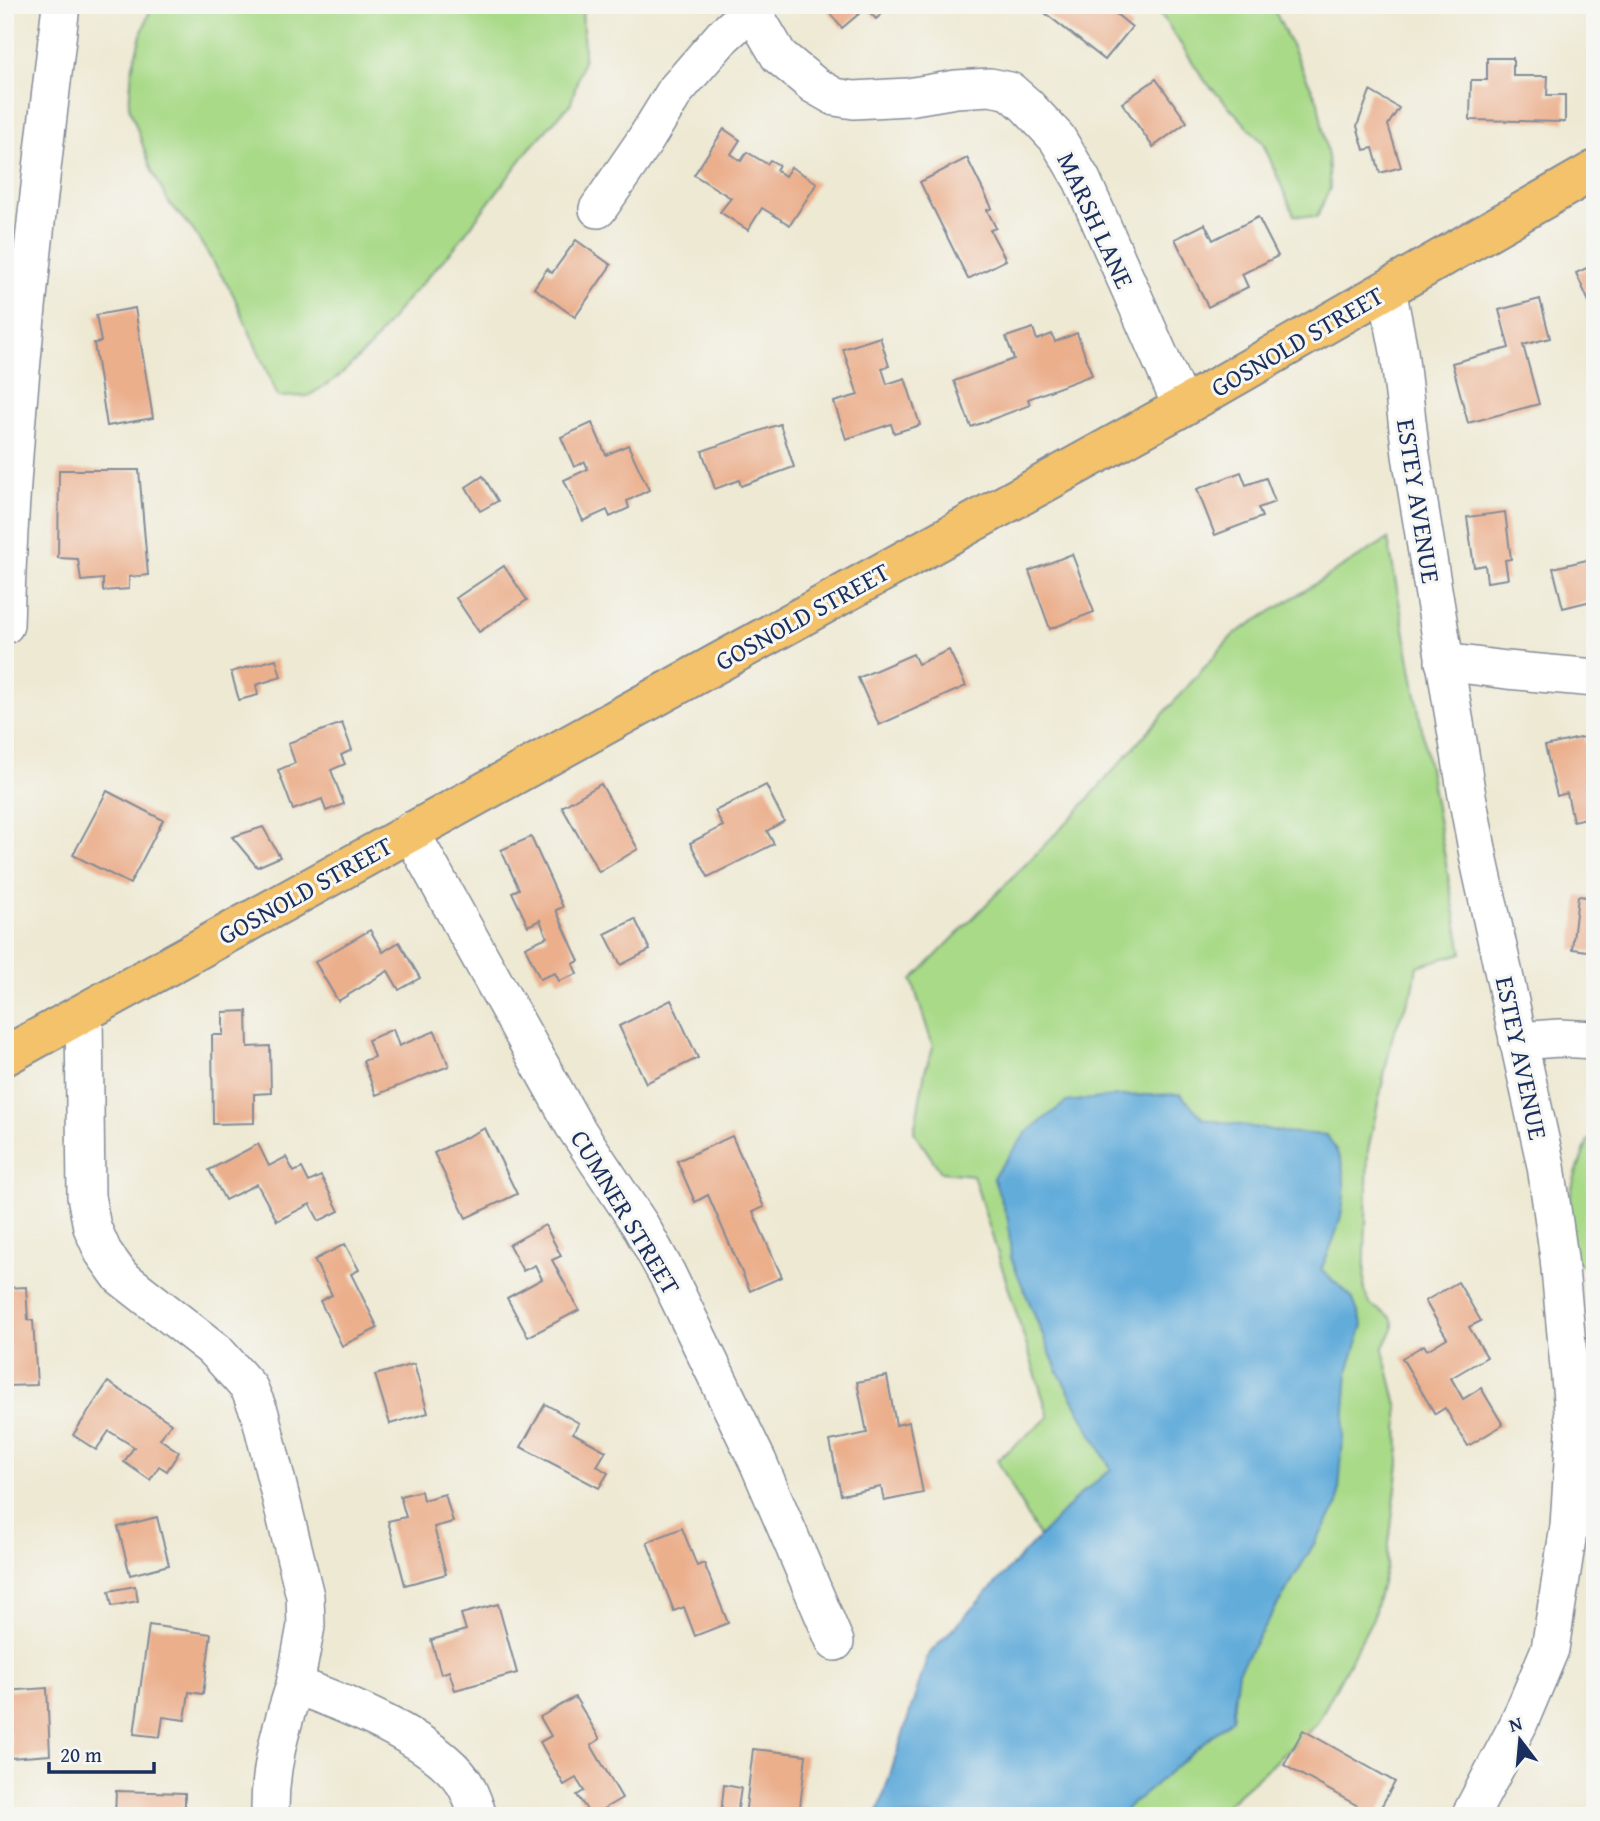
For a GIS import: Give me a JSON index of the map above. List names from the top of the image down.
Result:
{
  "streets": {
    "main road": ["GOSNOLD STREET"],
    "street": ["MARSH LANE", "ESTEY AVENUE", "CUMNER STREET"]
  },
  "crossings": [
    ["MARSH LANE", "GOSNOLD STREET"],
    ["GOSNOLD STREET", "ESTEY AVENUE"],
    ["GOSNOLD STREET", "CUMNER STREET"]
  ],
  "scale_bar": "20 m",
  "north": "top"
}
